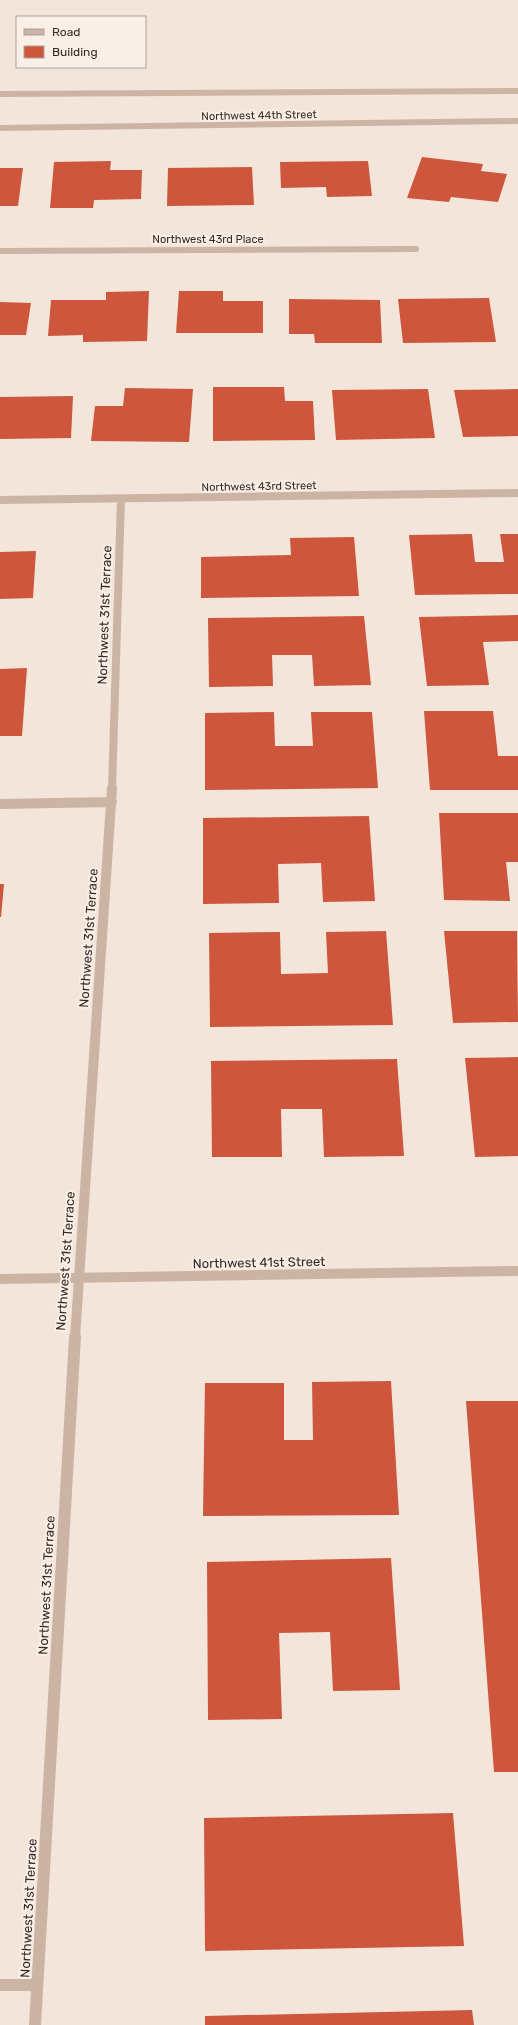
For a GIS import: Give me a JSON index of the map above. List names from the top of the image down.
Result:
{
  "streets": {
    "street": [
      "Northwest 44th Street",
      "Northwest 43rd Place",
      "Northwest 43rd Street",
      "Northwest 31st Terrace",
      "Northwest 41st Street"
    ]
  },
  "crossings": [
    ["Northwest 43rd Street", "Northwest 31st Terrace"],
    ["Northwest 31st Terrace", "Northwest 41st Street"]
  ],
  "legend": ["Road", "Building"]
}
